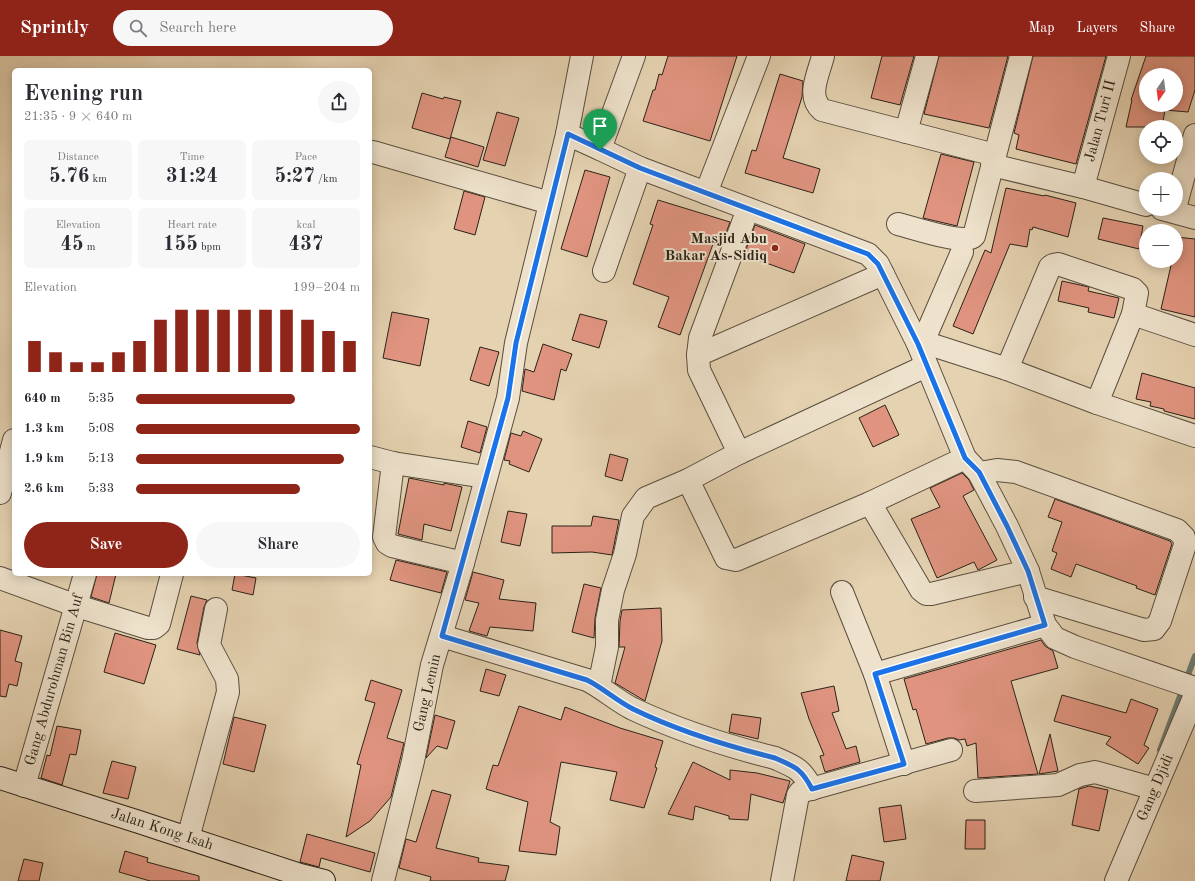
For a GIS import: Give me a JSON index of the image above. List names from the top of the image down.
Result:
{
  "streets": {
    "street": [
      "Jalan Turi II",
      "Gang Abdurohman Bin Auf",
      "Gang Lemin",
      "Gang Djidi",
      "Jalan Kong Isah"
    ]
  },
  "crossings": [
    ["Gang Abdurohman Bin Auf", "Jalan Kong Isah"]
  ],
  "places": ["Masjid Abu Bakar As-Sidiq"],
  "north": "bottom",
  "page": {
    "header": "Sprintly",
    "search": "Search here",
    "nav": ["Map", "Layers", "Share"],
    "map_buttons": ["+", "−"],
    "heading": ["Evening run", "21:35 · 9 × 640 m"],
    "stats": [
      ["Distance", "5.76 km"],
      ["Time", "31:24"],
      ["Pace", "5:27 /km"],
      ["Elevation", "45 m"],
      ["Heart rate", "155 bpm"],
      ["kcal", "437"]
    ],
    "chart": ["Elevation", "199–204 m"],
    "list": [
      {
        "name": "640 m",
        "note": "5:35"
      },
      {
        "name": "1.3 km",
        "note": "5:08"
      },
      {
        "name": "1.9 km",
        "note": "5:13"
      },
      {
        "name": "2.6 km",
        "note": "5:33"
      }
    ],
    "buttons": ["Save", "Share"]
  }
}
